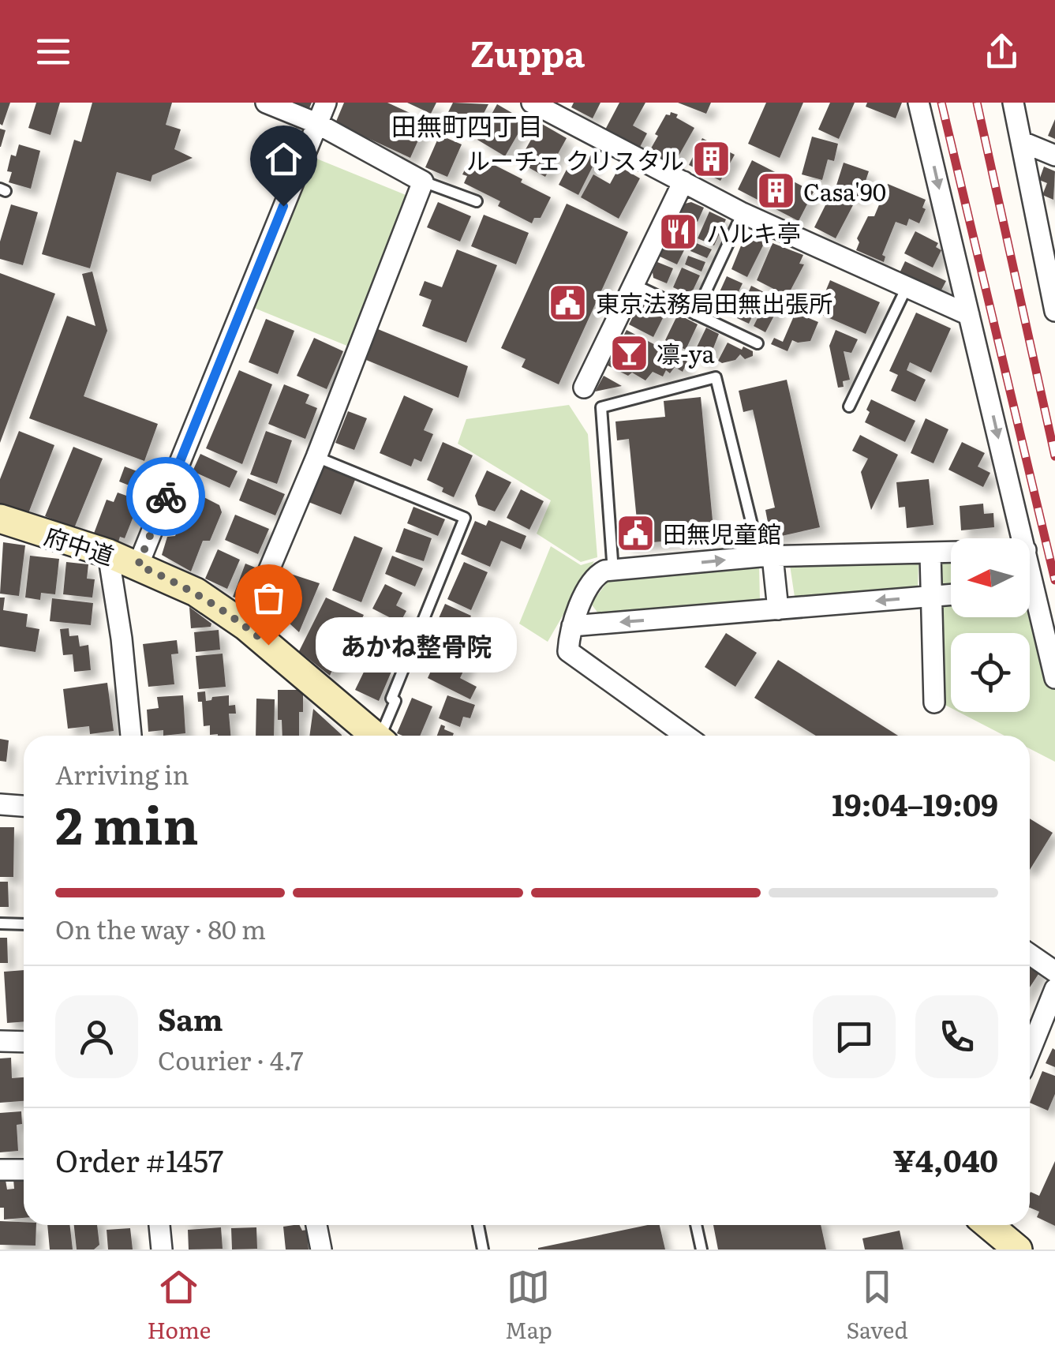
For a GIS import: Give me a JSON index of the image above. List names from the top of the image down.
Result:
{
  "streets": {
    "street": ["府中道"]
  },
  "districts": ["田無町四丁目"],
  "places": {
    "building": ["ルーチェ クリスタル", "Casa'90"],
    "restaurant": ["ハルキ亭"],
    "public building": ["東京法務局田無出張所", "田無児童館"],
    "bar": ["凛-ya"],
    "other": ["あかね整骨院"]
  },
  "north": "left",
  "page": {
    "header": "Zuppa",
    "bubble": "あかね整骨院",
    "heading": ["2 min", "Arriving in", "19:04–19:09"],
    "panel": [
      "Sam",
      "Courier · 4.7",
      "Order #1457",
      "¥4,040"
    ],
    "bar": "On the way · 80 m",
    "tabs": ["Home", "Map", "Saved"]
  }
}
